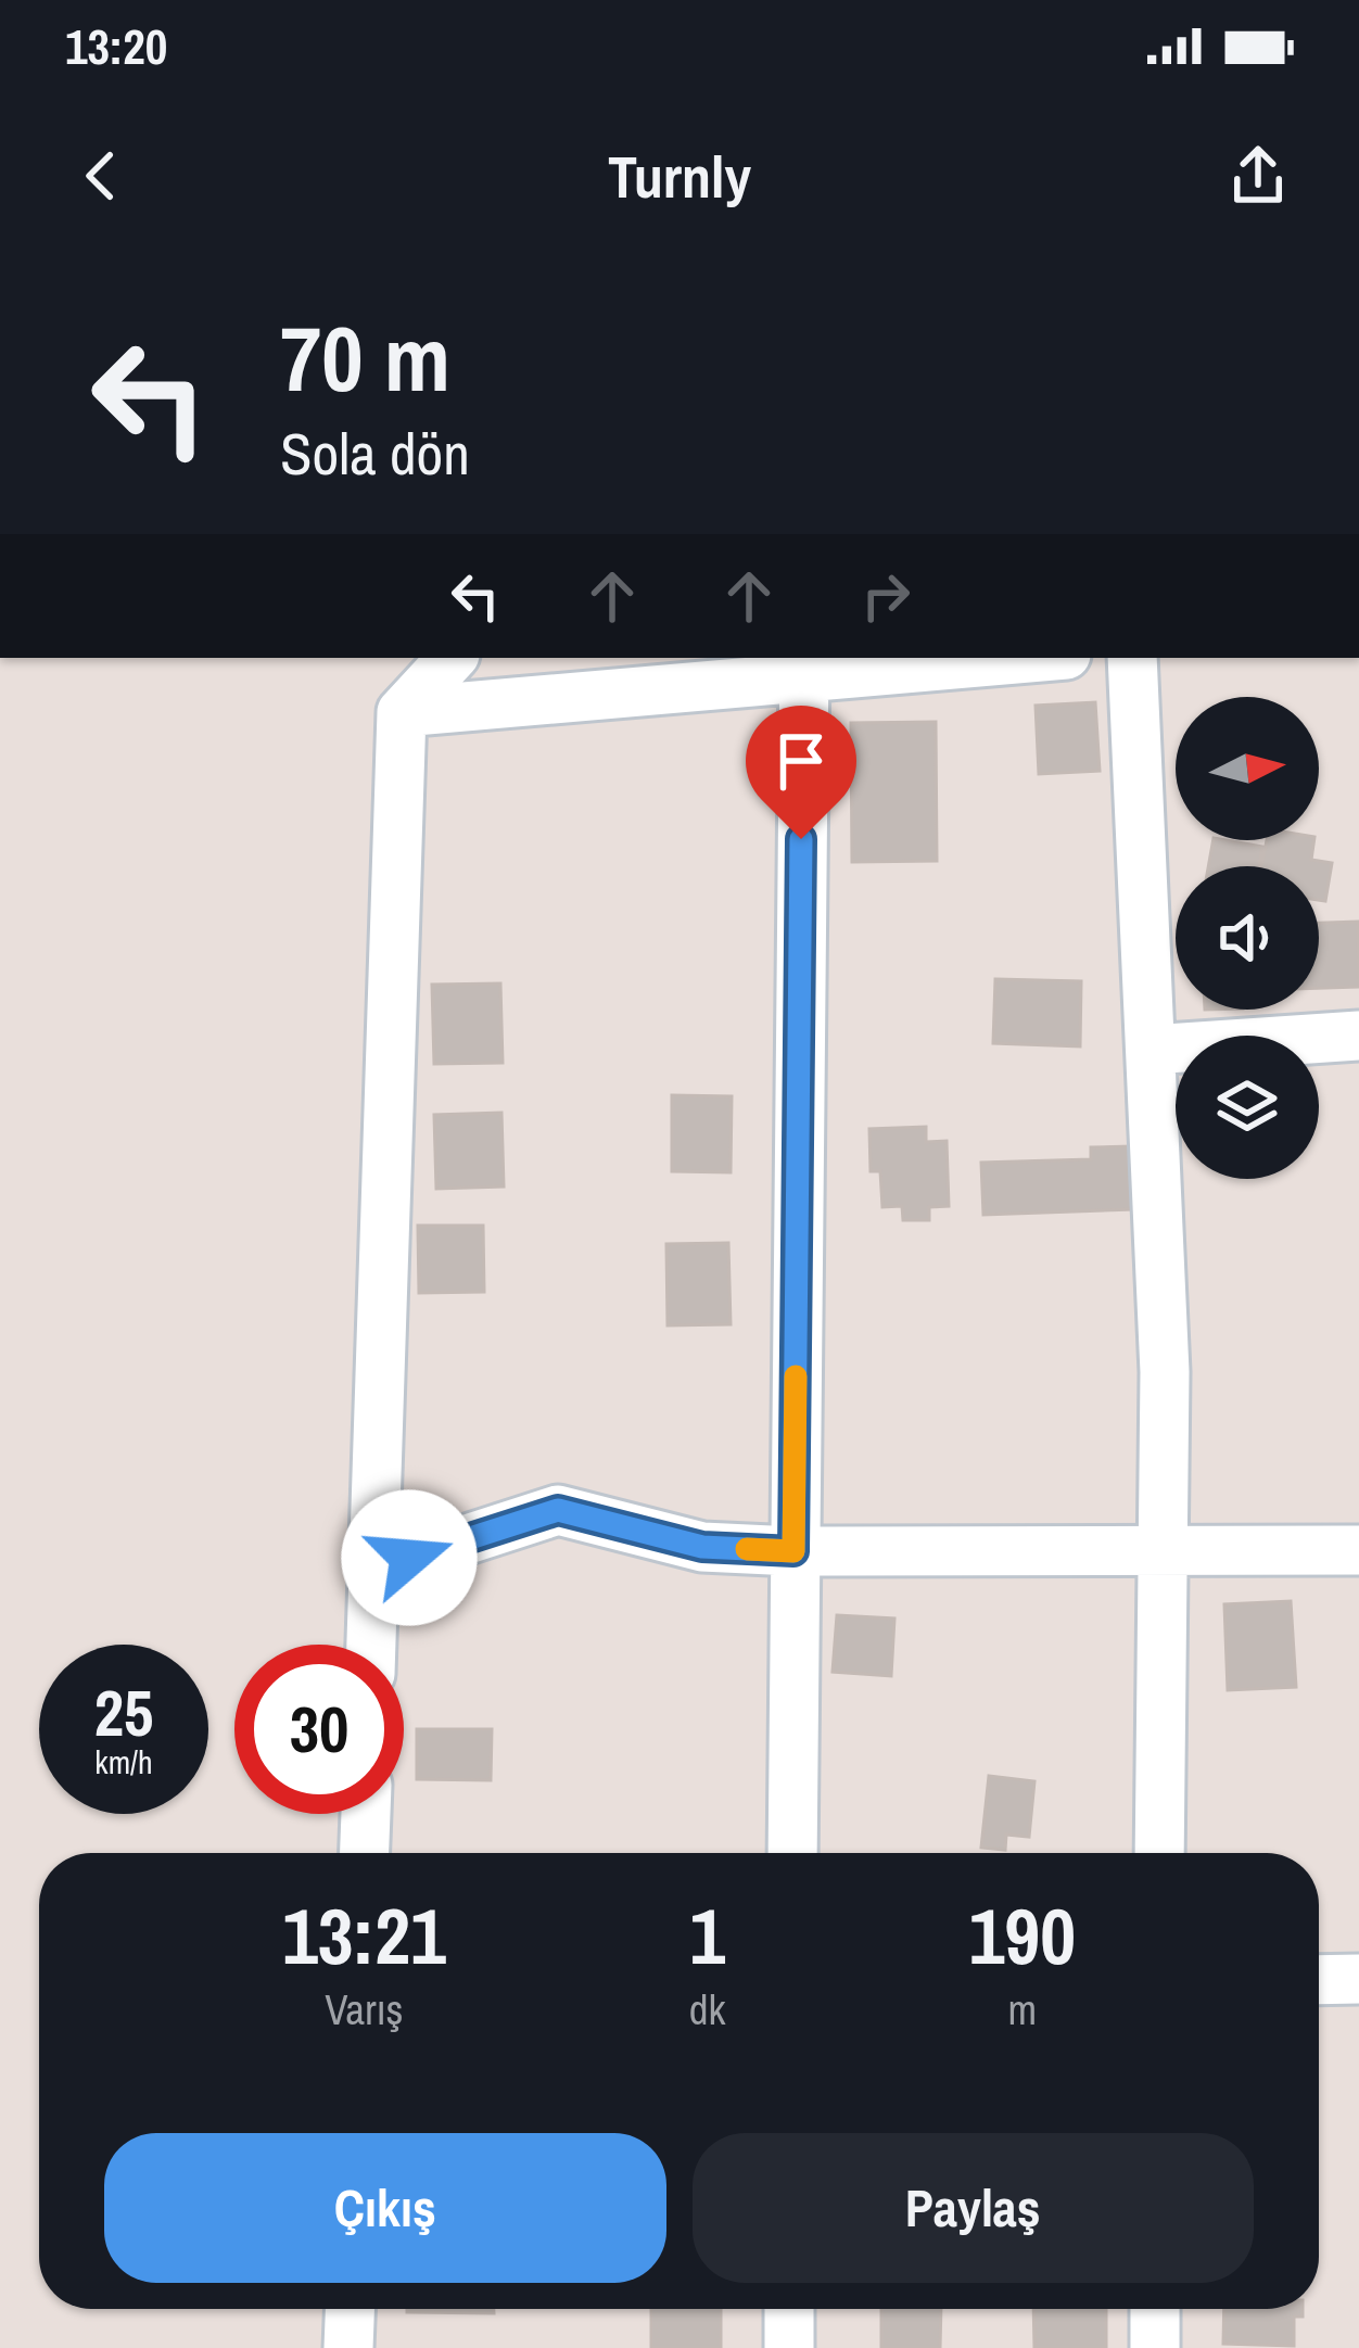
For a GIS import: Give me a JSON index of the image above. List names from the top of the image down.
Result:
{
  "north": "right",
  "page": {
    "status": "13:20",
    "header": "Turnly",
    "turn": ["70 m", "Sola dön"],
    "speed": "25 km/h",
    "limit": "30",
    "eta": [
      "13:21",
      "Varış",
      "1",
      "dk",
      "190",
      "m"
    ],
    "buttons": ["Çıkış", "Paylaş"]
  }
}
